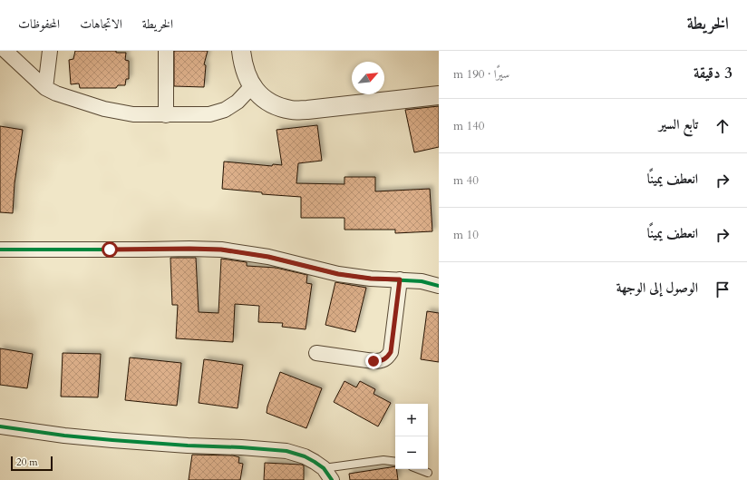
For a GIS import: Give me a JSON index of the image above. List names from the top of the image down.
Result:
{
  "scale_bar": "20 m",
  "north": "top right",
  "page": {
    "header": "الخريطة",
    "nav": ["الخريطة", "الاتجاهات", "المحفوظات"],
    "heading": ["3 دقيقة", "سيرًا · 190 m"],
    "list": [
      ["تابع السير", "140 m"],
      ["انعطف يمينًا", "40 m"],
      ["انعطف يمينًا", "10 m"],
      "الوصول إلى الوجهة"
    ],
    "map_buttons": ["+", "−"],
    "scale": "20 m"
  }
}
